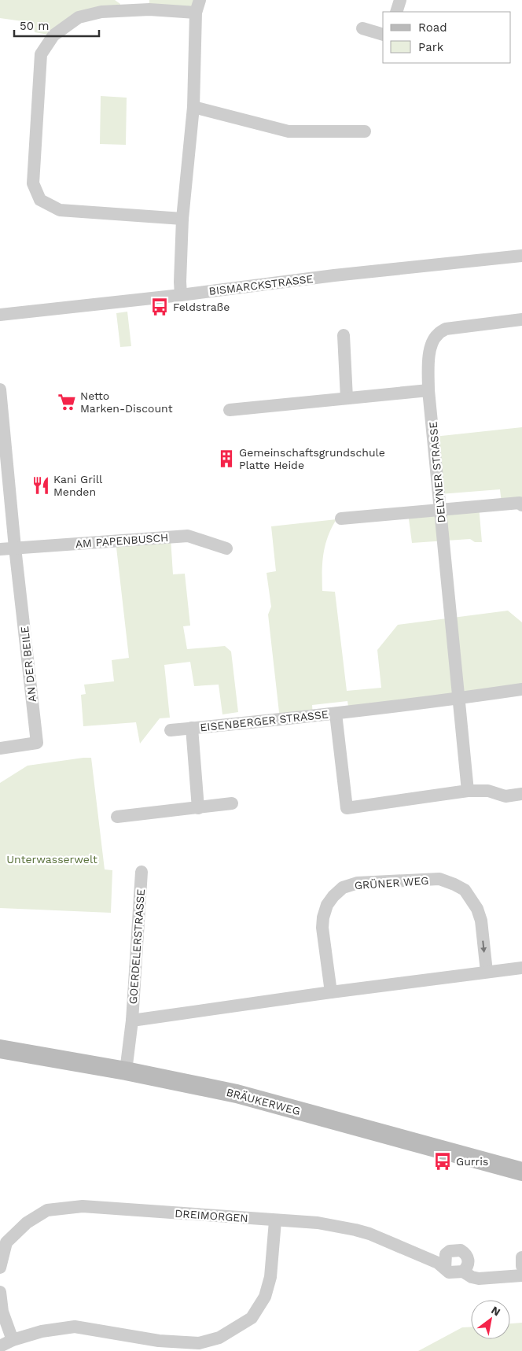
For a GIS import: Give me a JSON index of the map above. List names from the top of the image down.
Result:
{
  "streets": {
    "main road": ["BRÄUKERWEG"],
    "street": [
      "BISMARCKSTRASSE",
      "DELYNER STRASSE",
      "AM PAPENBUSCH",
      "AN DER BEILE",
      "EISENBERGER STRASSE",
      "GRÜNER WEG",
      "GOERDELERSTRASSE",
      "DREIMORGEN"
    ]
  },
  "crossings": [
    ["DELYNER STRASSE", "EISENBERGER STRASSE"],
    ["AM PAPENBUSCH", "AN DER BEILE"]
  ],
  "parks": ["Unterwasserwelt"],
  "places": {
    "bus stop": ["Feldstraße", "Gurris"],
    "supermarket": ["Netto Marken-Discount"],
    "building": ["Gemeinschaftsgrundschule Platte Heide"],
    "restaurant": ["Kani Grill Menden"]
  },
  "legend": ["Road", "Park"],
  "scale_bar": "50 m",
  "north": "top right"
}
